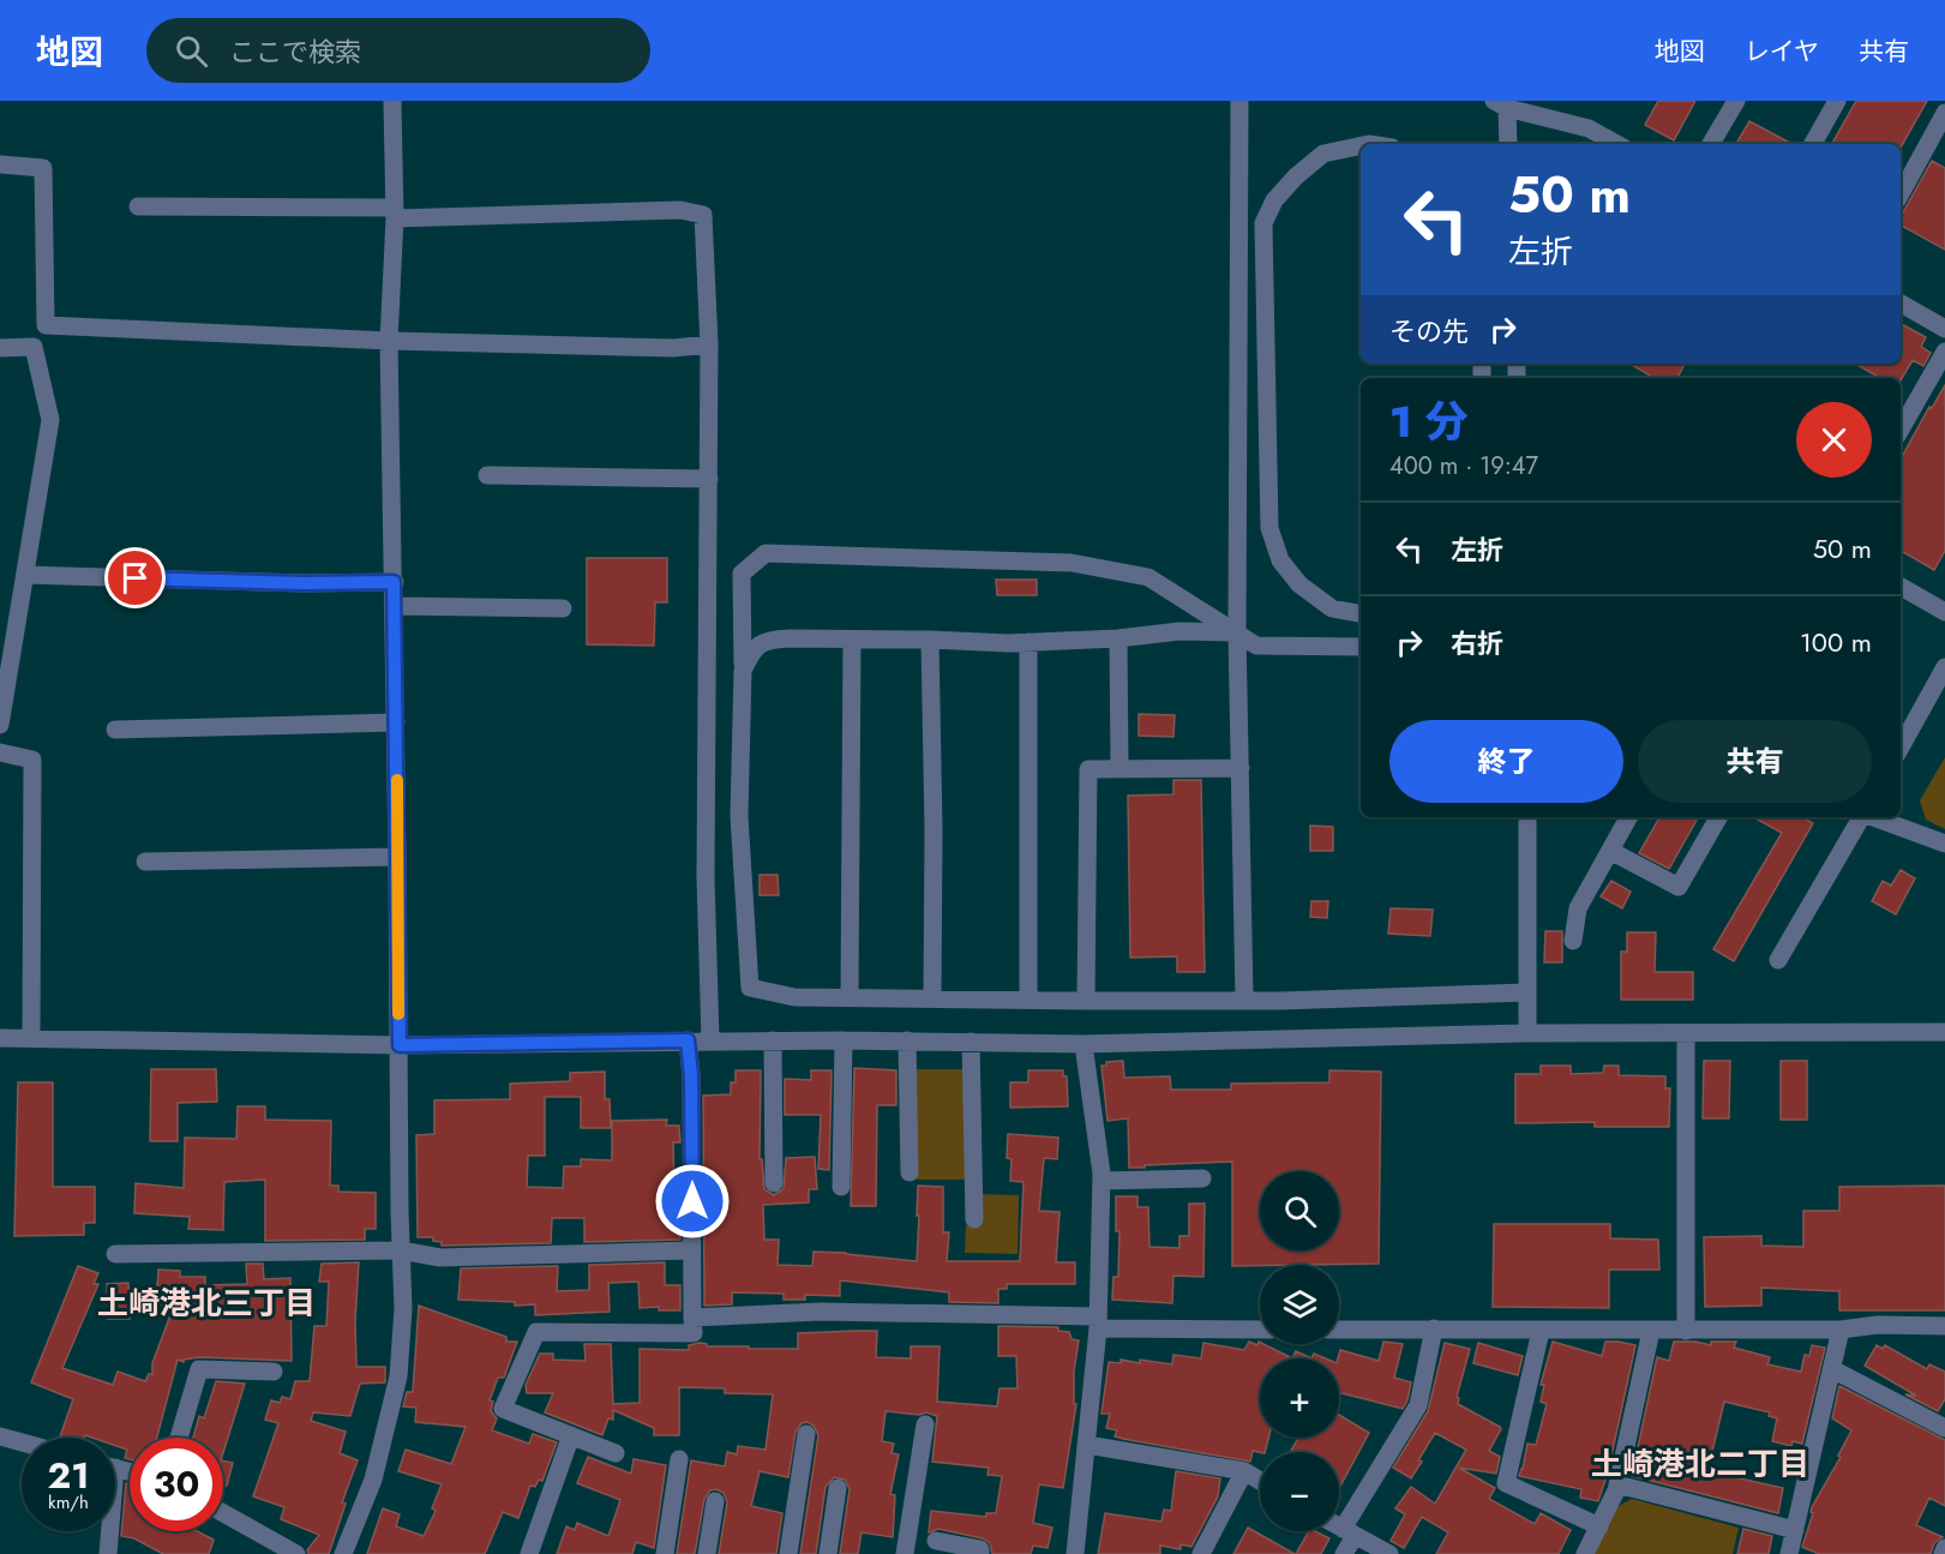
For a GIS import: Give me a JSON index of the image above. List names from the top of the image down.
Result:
{
  "districts": ["土崎港北三丁目", "土崎港北二丁目"],
  "page": {
    "header": "地図",
    "search": "ここで検索",
    "nav": ["地図", "レイヤ", "共有"],
    "turn": ["50 m", "左折"],
    "then": "その先",
    "heading": ["1 分", "400 m · 19:47"],
    "list": [
      {
        "name": "左折",
        "value": "50 m"
      },
      {
        "name": "右折",
        "value": "100 m"
      }
    ],
    "buttons": ["終了", "共有"],
    "map_buttons": ["+", "−"],
    "speed": "21 km/h",
    "limit": "30"
  }
}
